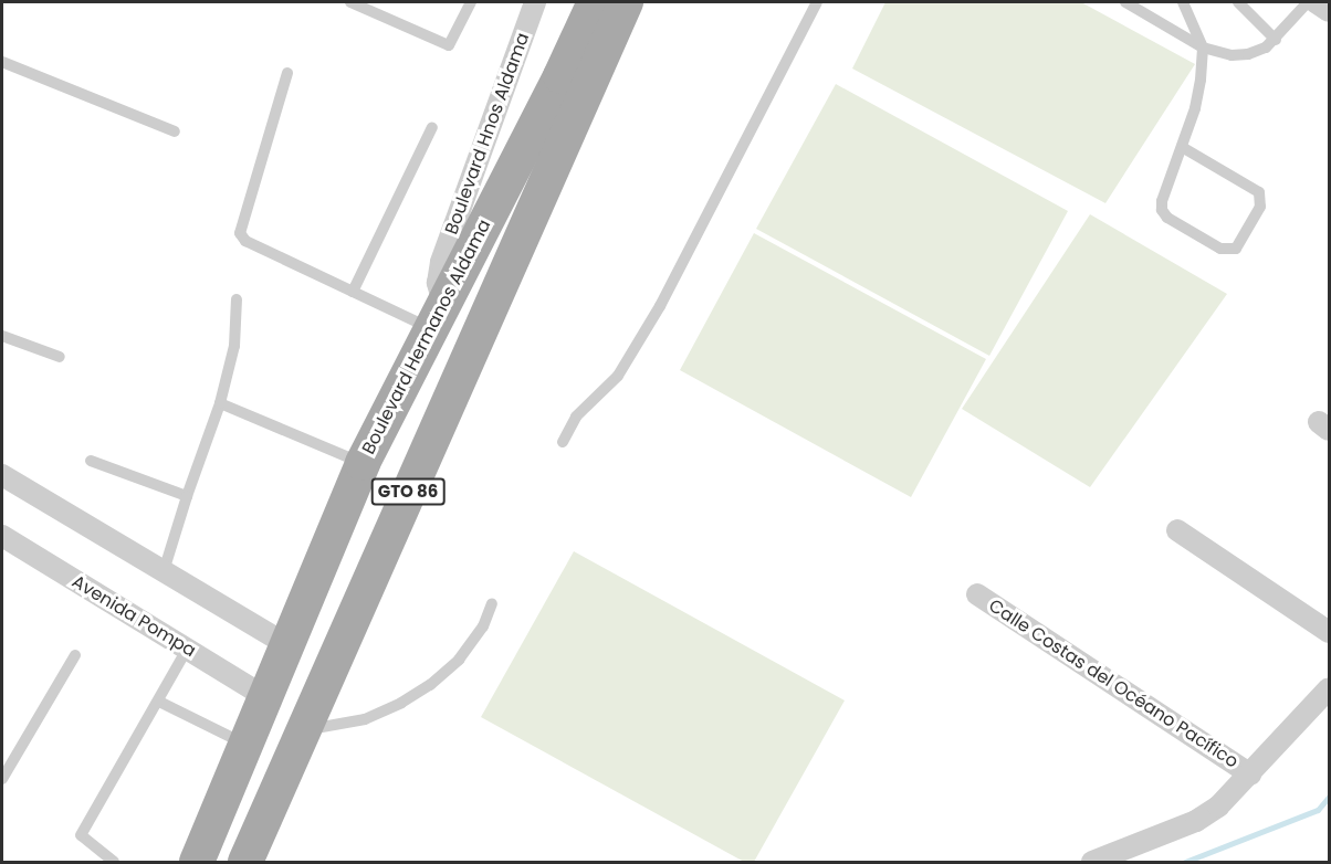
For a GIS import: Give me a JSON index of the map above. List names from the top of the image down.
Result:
{
  "streets": {
    "main road": ["Boulevard Hermanos Aldama", "GTO 86"],
    "street": ["Boulevard Hnos Aldama", "Avenida Pompa", "Calle Costas del Océano Pacífico"]
  },
  "crossings": [
    ["Boulevard Hnos Aldama", "Boulevard Hermanos Aldama"],
    ["Boulevard Hermanos Aldama", "Avenida Pompa"]
  ]
}
